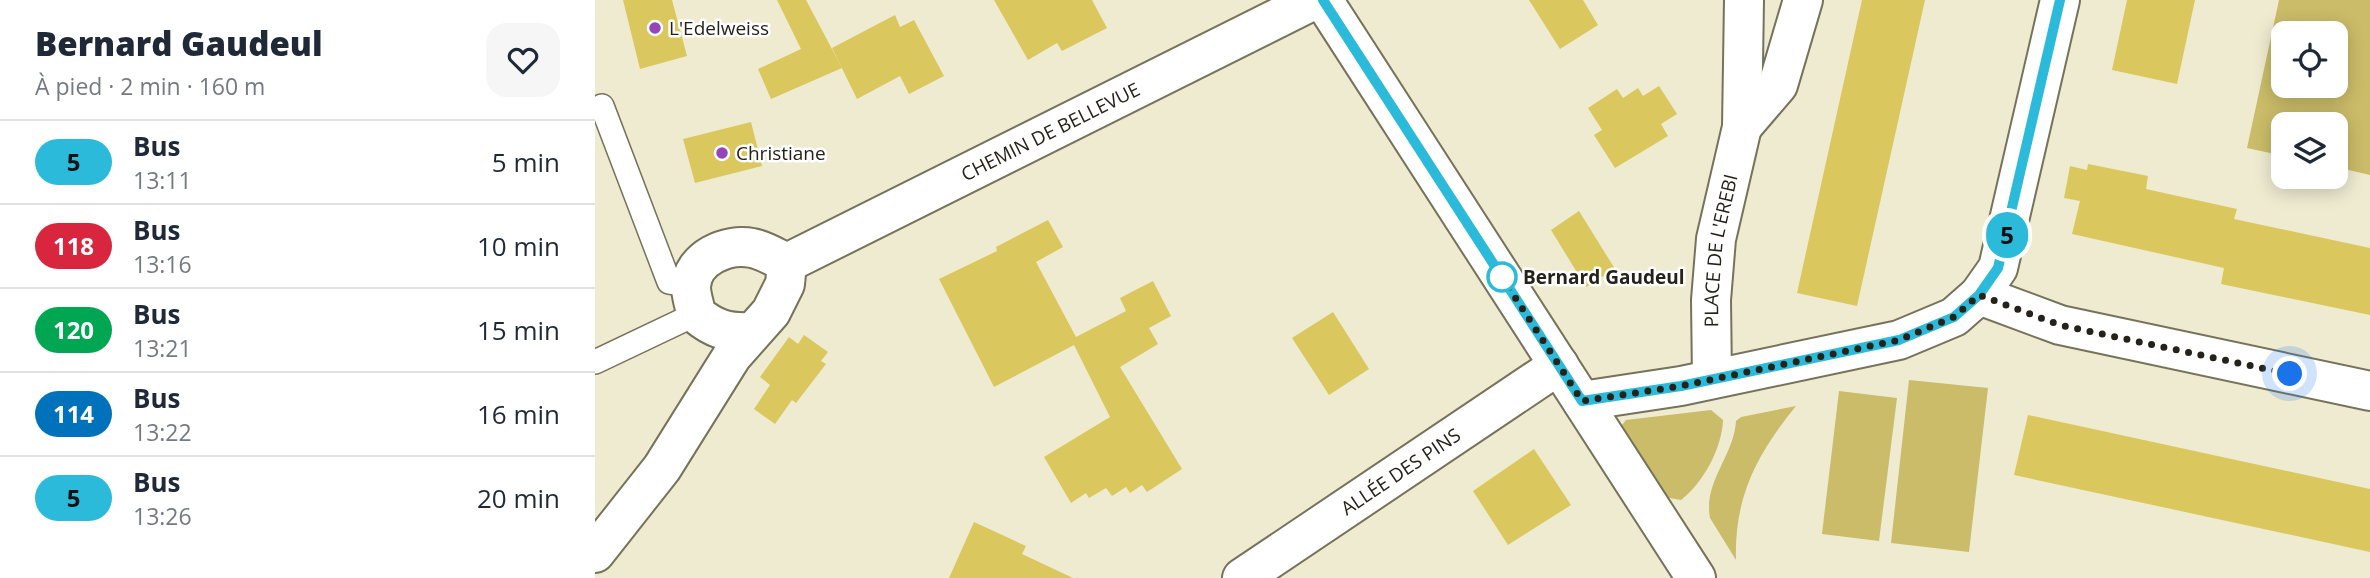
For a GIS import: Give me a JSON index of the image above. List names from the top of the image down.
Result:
{
  "streets": {
    "street": ["CHEMIN DE BELLEVUE", "PLACE DE L'EREBI", "ALLÉE DES PINS"]
  },
  "places": ["L'Edelweiss", "Christiane", "Bernard Gaudeul"],
  "lines": ["bus line 5"],
  "page": {
    "heading": ["Bernard Gaudeul", "À pied · 2 min · 160 m"],
    "on_map": "5",
    "list": [
      {
        "mark": "5",
        "name": "Bus",
        "note": "13:11",
        "value": "5 min"
      },
      {
        "mark": "118",
        "name": "Bus",
        "note": "13:16",
        "value": "10 min"
      },
      {
        "mark": "120",
        "name": "Bus",
        "note": "13:21",
        "value": "15 min"
      },
      {
        "mark": "114",
        "name": "Bus",
        "note": "13:22",
        "value": "16 min"
      },
      {
        "mark": "5",
        "name": "Bus",
        "note": "13:26",
        "value": "20 min"
      }
    ]
  }
}
